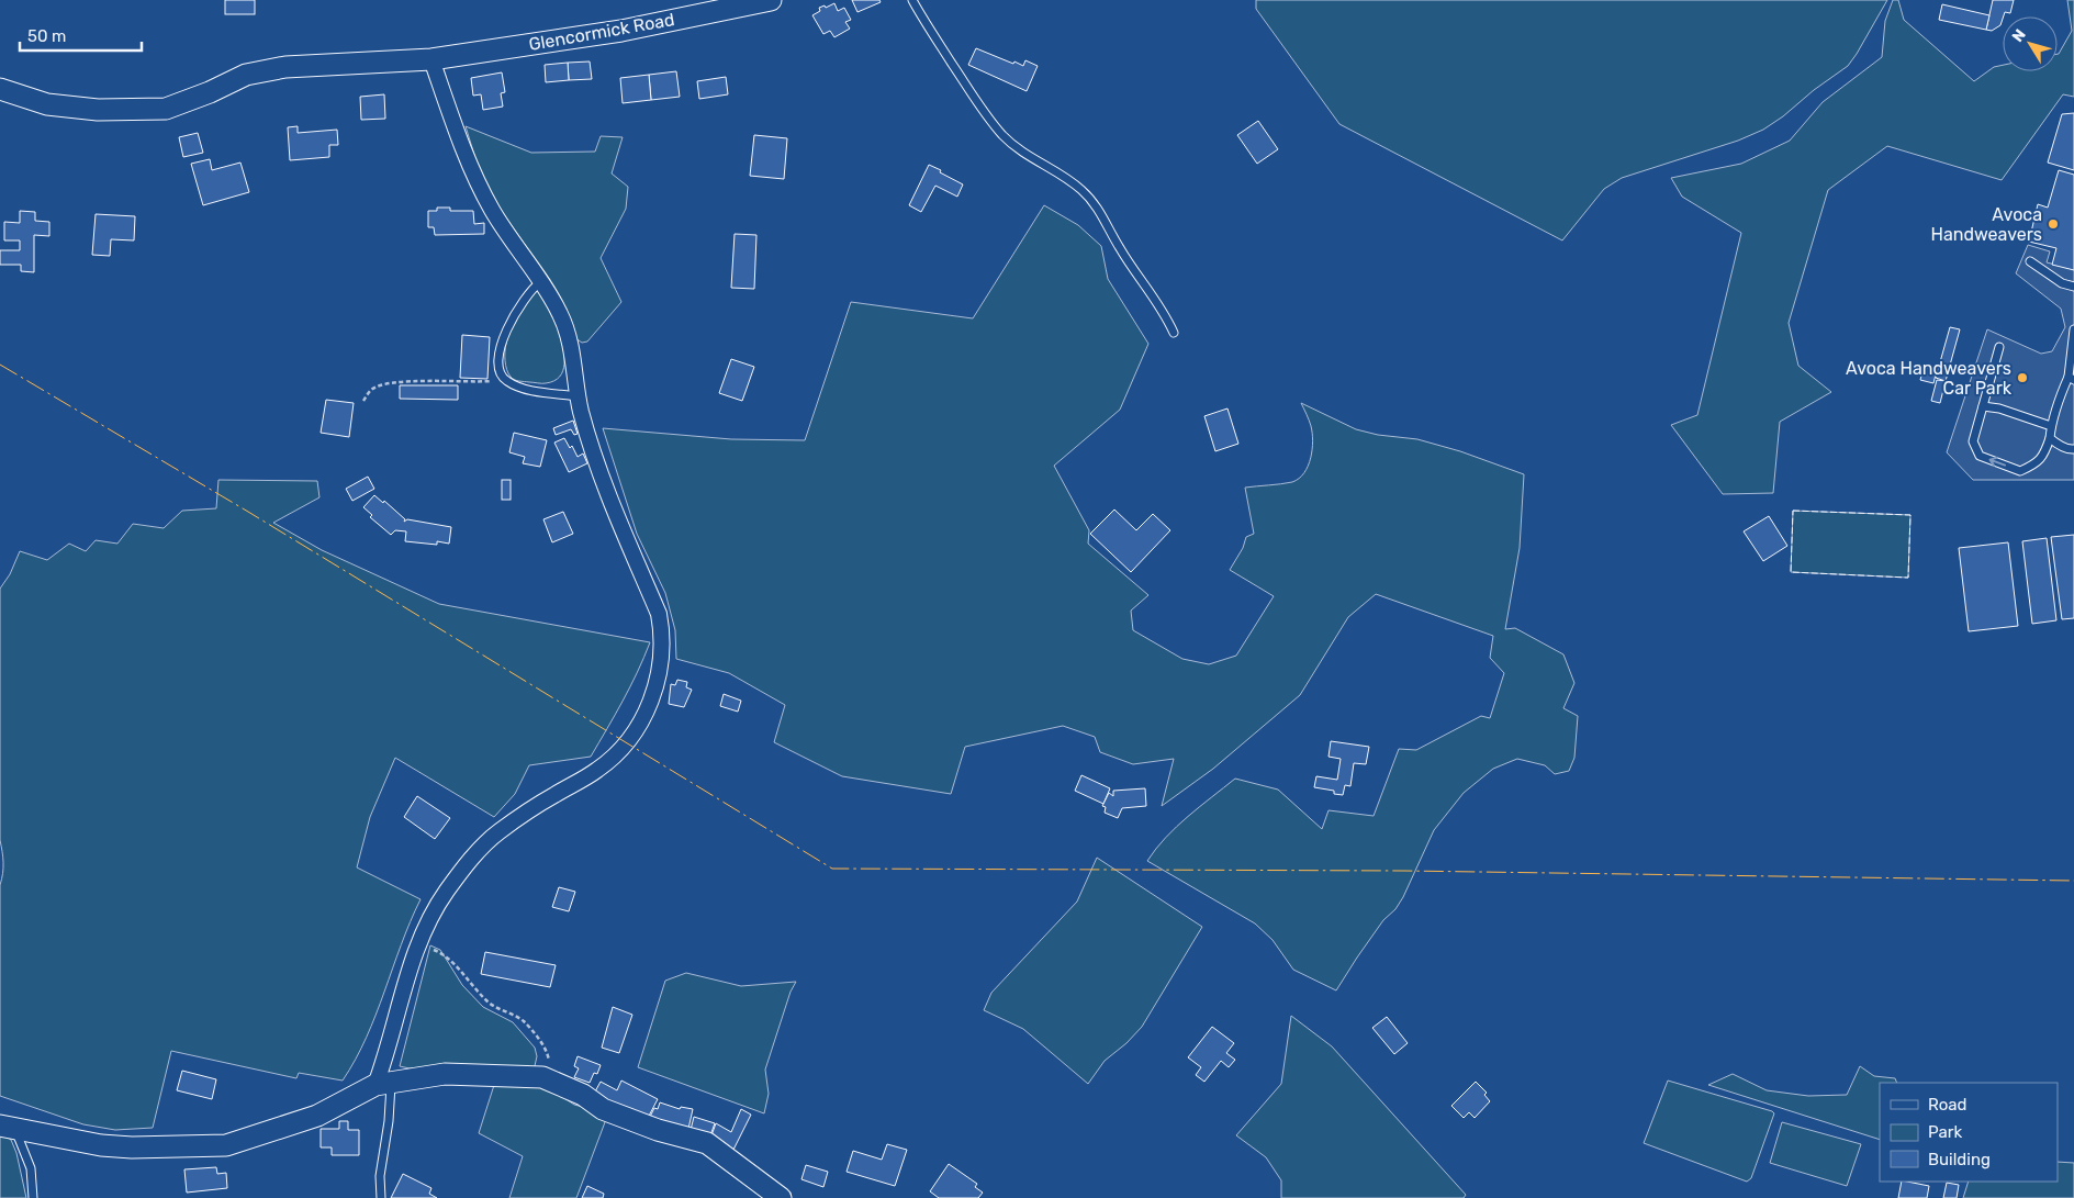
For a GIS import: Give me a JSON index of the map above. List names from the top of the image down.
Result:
{
  "streets": {
    "street": ["Glencormick Road"]
  },
  "places": ["Avoca Handweavers", "Avoca Handweavers Car Park"],
  "legend": ["Road", "Park", "Building"],
  "scale_bar": "50 m",
  "north": "top left"
}
